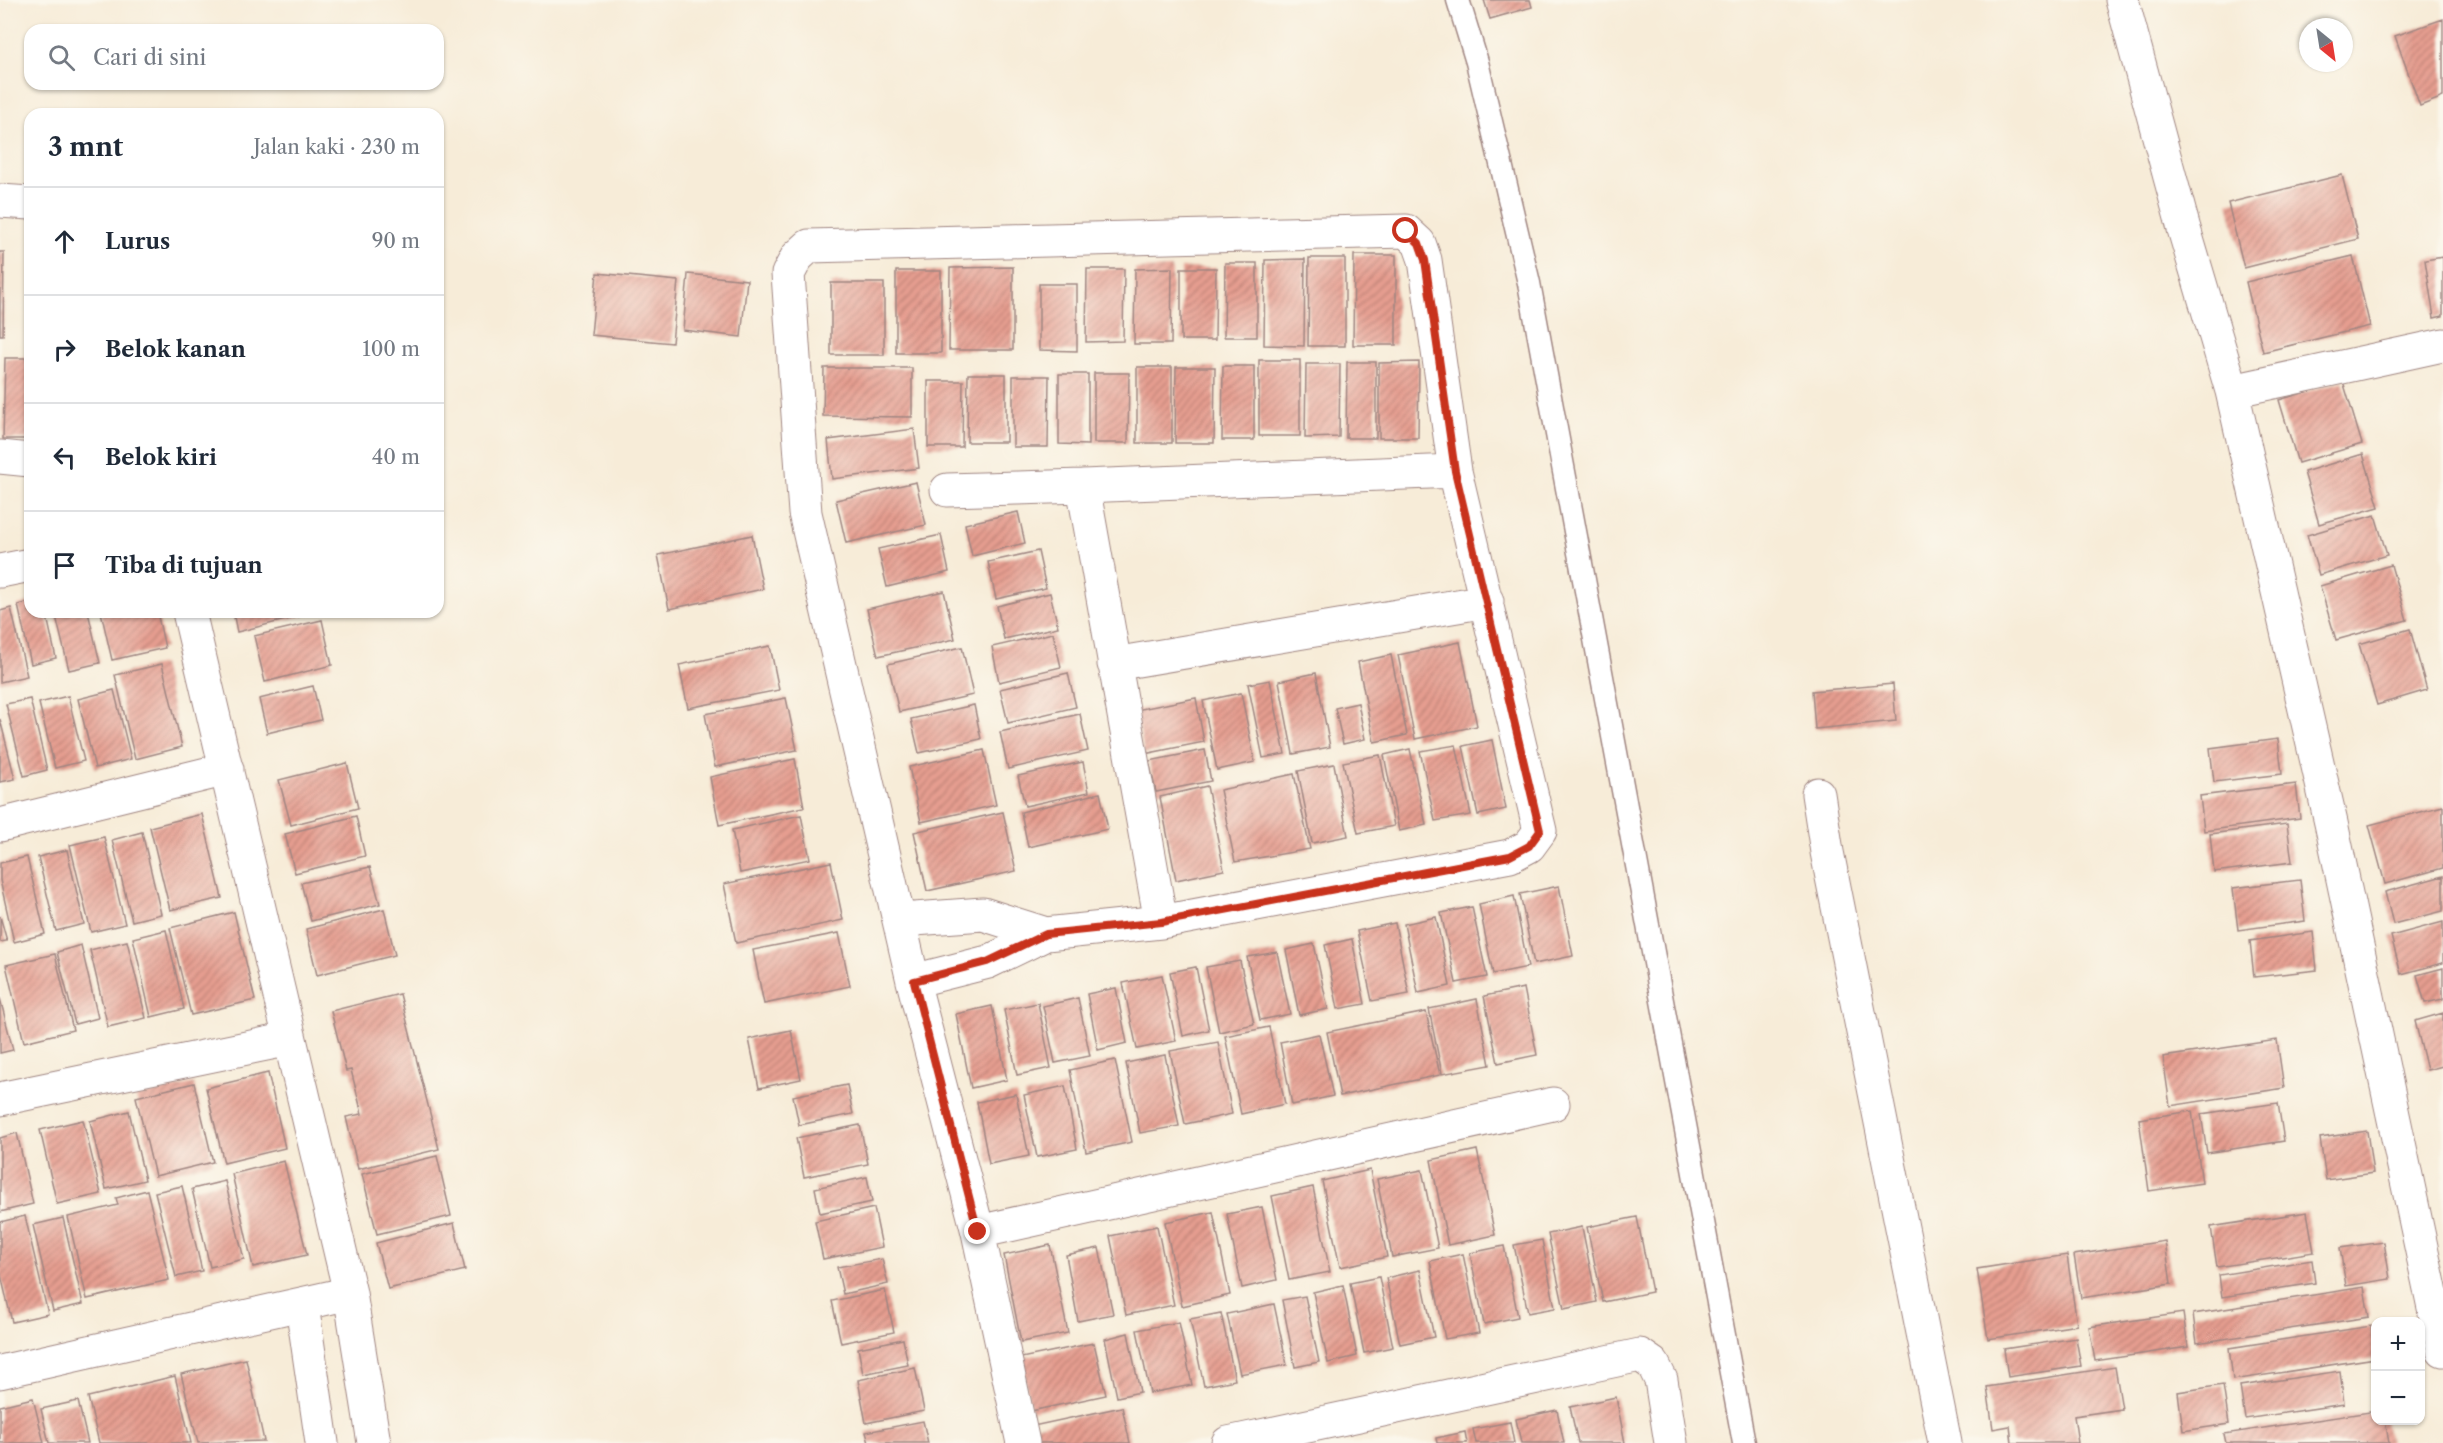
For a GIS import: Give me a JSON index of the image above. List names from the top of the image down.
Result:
{
  "north": "bottom right",
  "page": {
    "search": "Cari di sini",
    "heading": ["3 mnt", "Jalan kaki · 230 m"],
    "list": [
      ["Lurus", "90 m"],
      ["Belok kanan", "100 m"],
      ["Belok kiri", "40 m"],
      "Tiba di tujuan"
    ],
    "map_buttons": ["+", "−"]
  }
}
